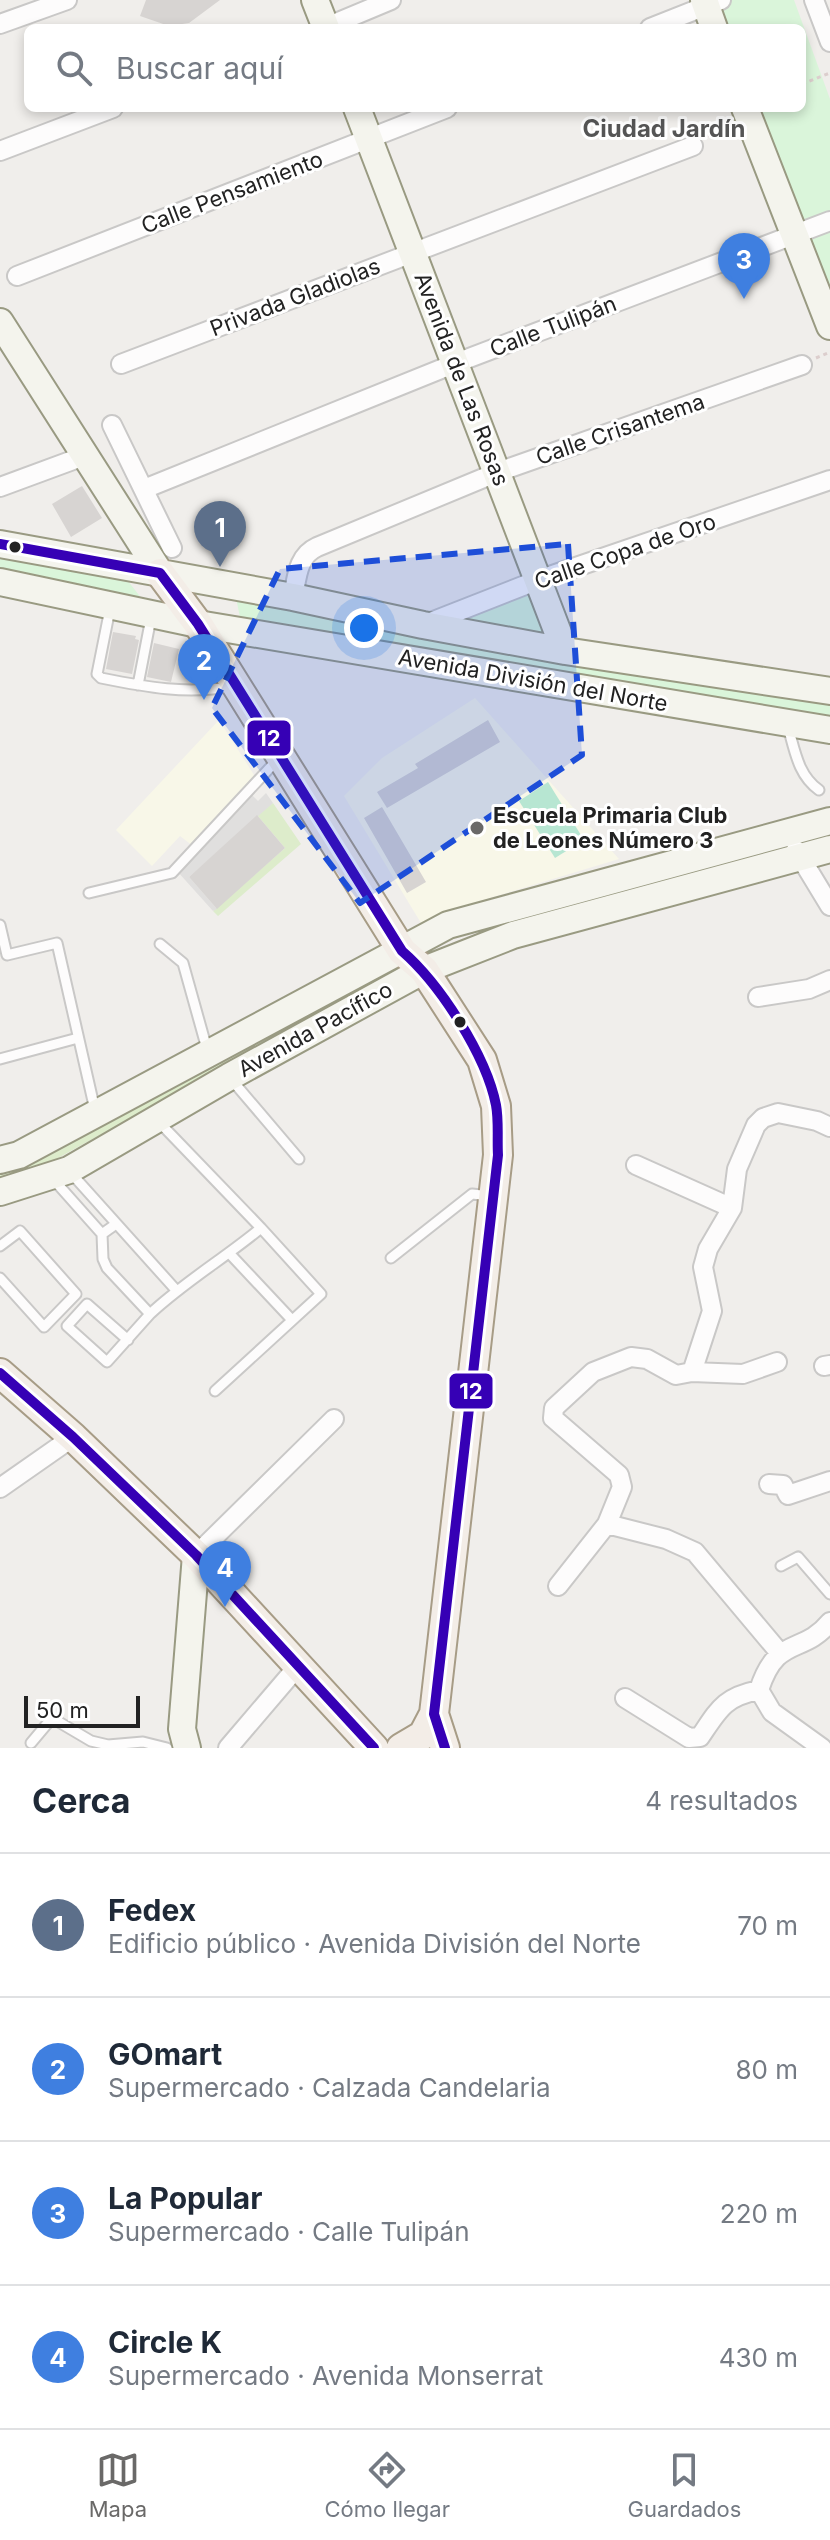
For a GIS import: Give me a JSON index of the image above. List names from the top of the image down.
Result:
{
  "streets": {
    "street": [
      "Calle Pensamiento",
      "Privada Gladiolas",
      "Calle Tulipán",
      "Avenida de Las Rosas",
      "Calle Crisantema",
      "Calle Copa de Oro",
      "Avenida División del Norte",
      "Avenida Pacífico"
    ]
  },
  "crossings": [
    ["Calle Pensamiento", "Avenida de Las Rosas"],
    ["Privada Gladiolas", "Avenida de Las Rosas"],
    ["Calle Tulipán", "Avenida de Las Rosas"],
    ["Avenida de Las Rosas", "Calle Crisantema"],
    ["Avenida de Las Rosas", "Calle Copa de Oro"],
    ["Avenida de Las Rosas", "Avenida División del Norte"],
    ["Calle Crisantema", "Avenida División del Norte"],
    ["Calle Copa de Oro", "Avenida División del Norte"]
  ],
  "districts": ["Ciudad Jardín"],
  "places": ["Escuela Primaria Club de Leones Número 3"],
  "lines": ["transit line 12"],
  "scale_bar": "50 m",
  "page": {
    "search": "Buscar aquí",
    "pins": [
      "3",
      "1",
      "2",
      "4"
    ],
    "scale": "50 m",
    "heading": ["Cerca", "4 resultados"],
    "list": [
      {
        "mark": "1",
        "name": "Fedex",
        "note": "Edificio público · Avenida División del Norte",
        "value": "70 m"
      },
      {
        "mark": "2",
        "name": "GOmart",
        "note": "Supermercado · Calzada Candelaria",
        "value": "80 m"
      },
      {
        "mark": "3",
        "name": "La Popular",
        "note": "Supermercado · Calle Tulipán",
        "value": "220 m"
      },
      {
        "mark": "4",
        "name": "Circle K",
        "note": "Supermercado · Avenida Monserrat",
        "value": "430 m"
      }
    ],
    "nav": ["Mapa", "Cómo llegar", "Guardados"]
  }
}
